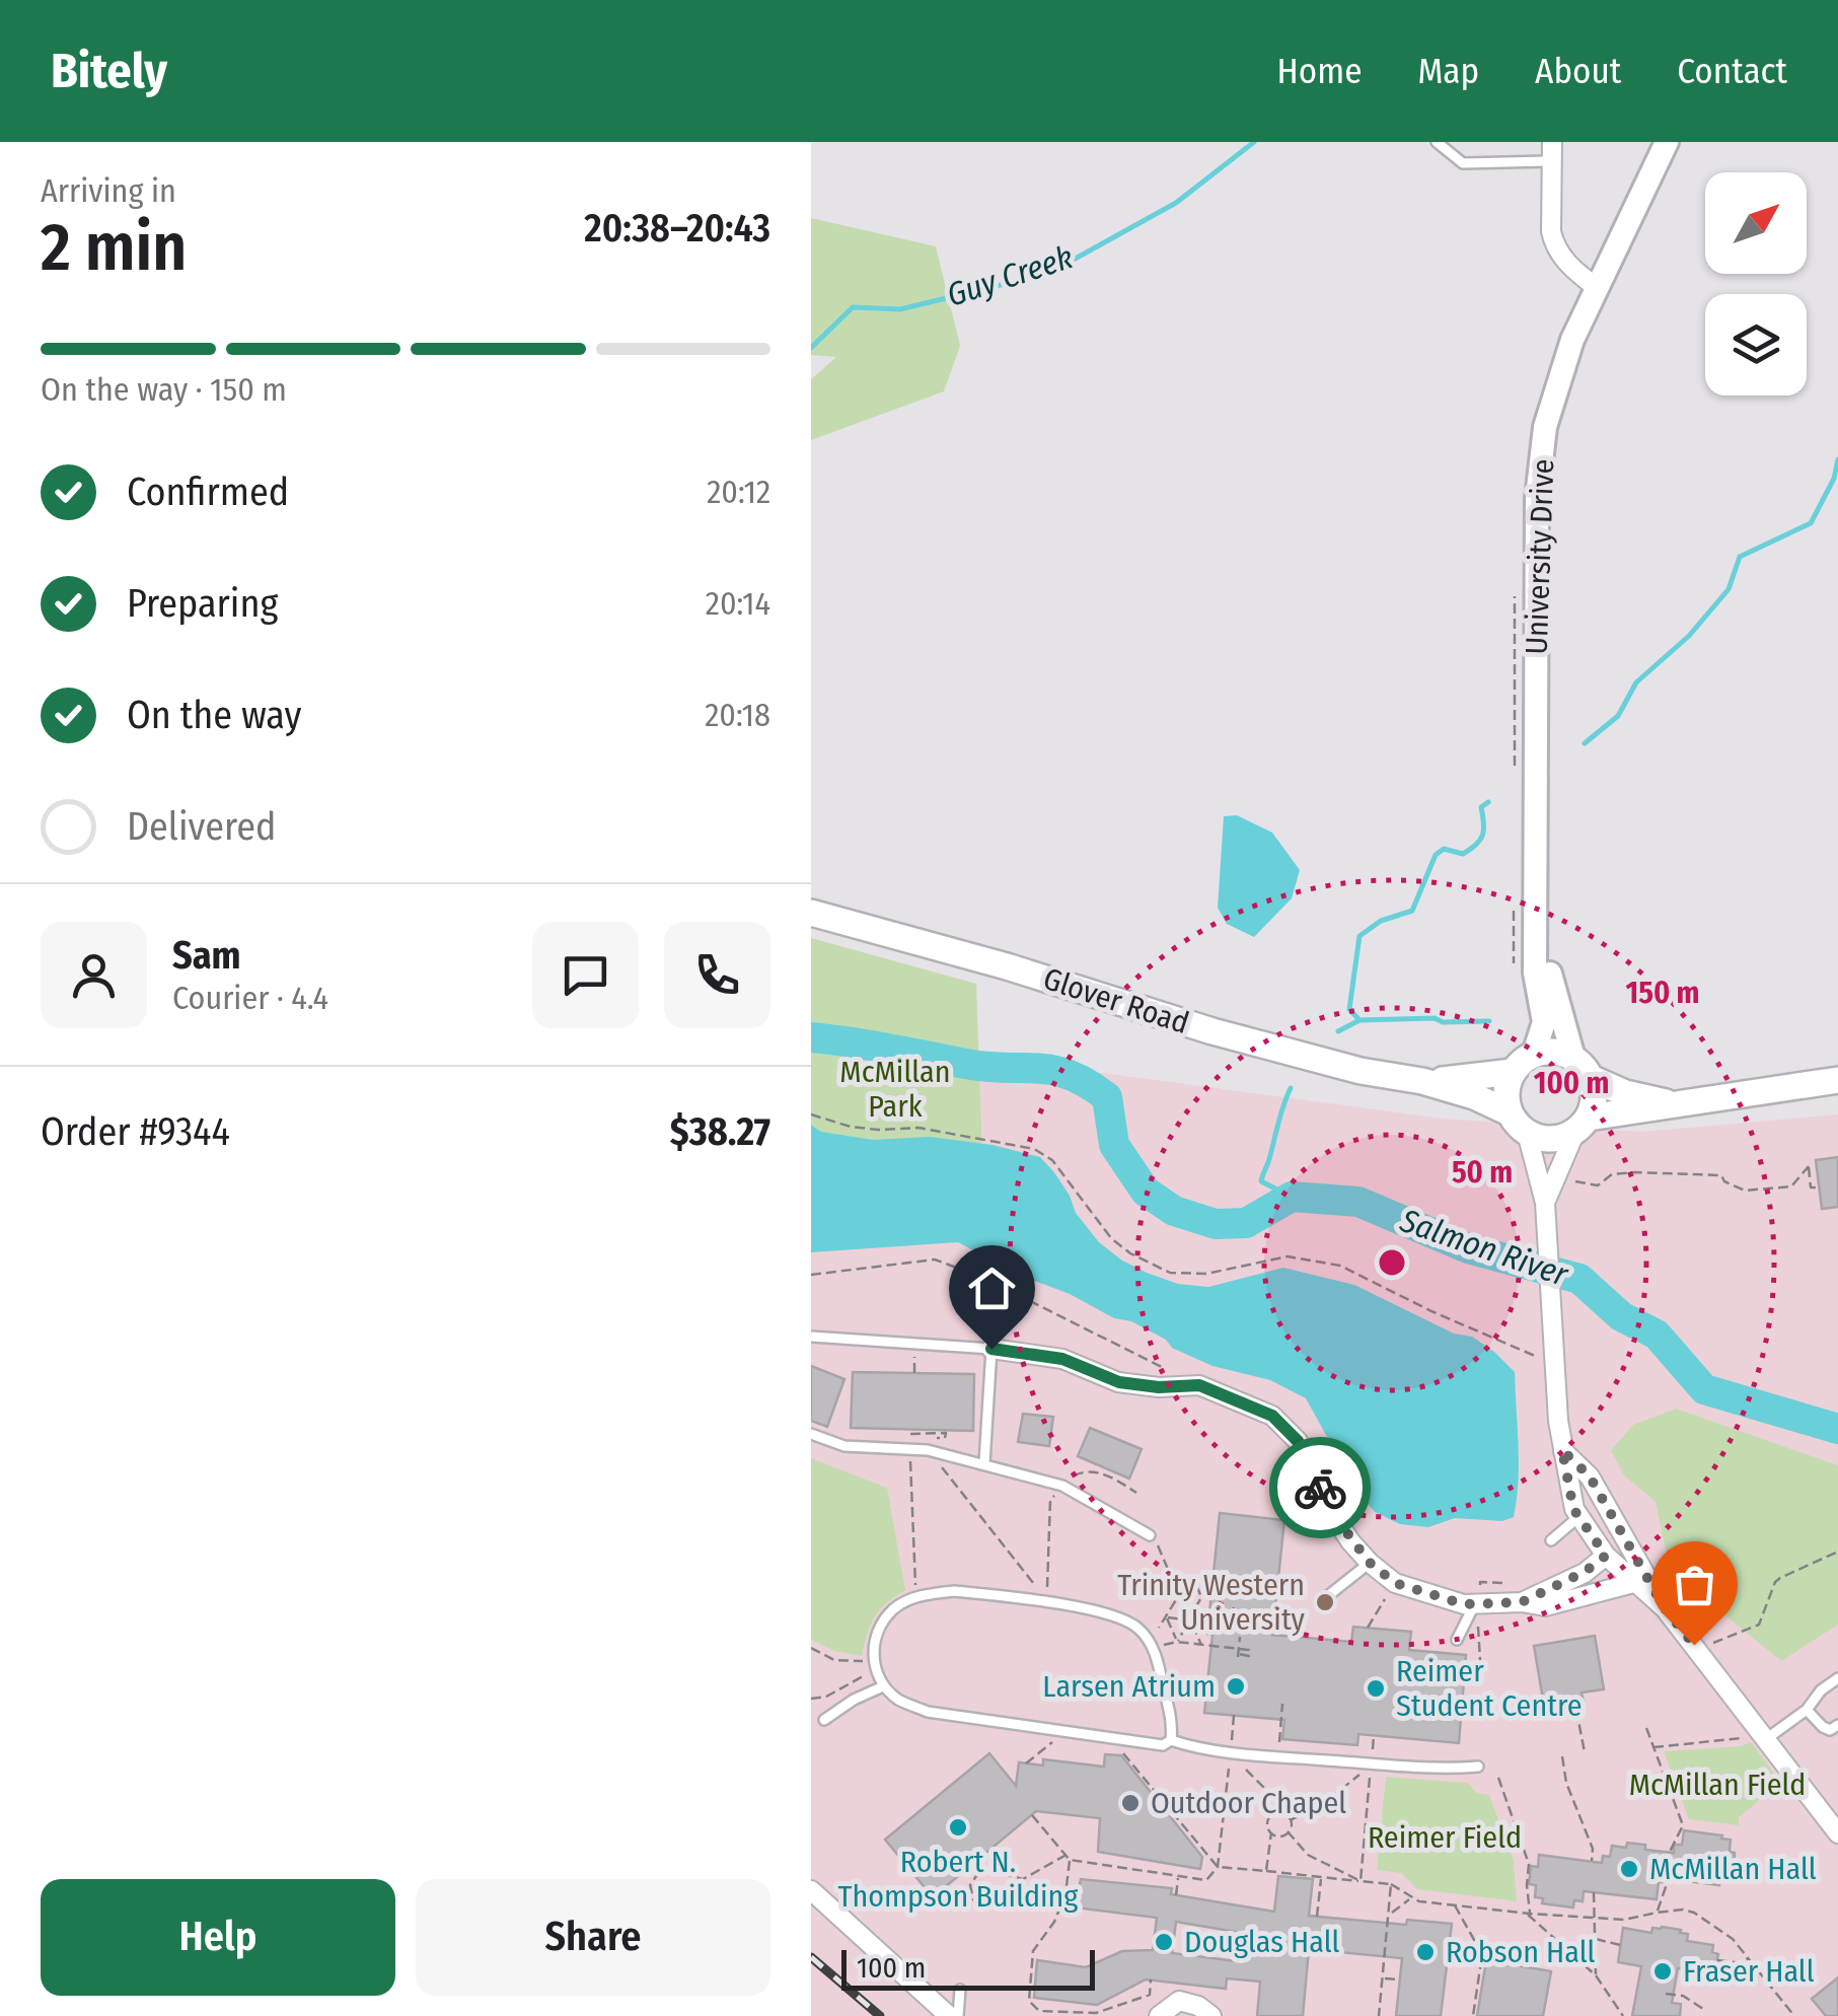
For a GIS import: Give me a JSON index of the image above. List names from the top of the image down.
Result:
{
  "streets": {
    "main road": ["Glover Road"],
    "street": ["University Drive"]
  },
  "crossings": [
    ["University Drive", "Glover Road"]
  ],
  "water": ["Guy Creek", "Salmon River"],
  "parks": ["McMillan Park", "McMillan Field", "Reimer Field"],
  "places": [
    "Trinity Western University",
    "Larsen Atrium",
    "Reimer Student Centre",
    "Outdoor Chapel",
    "Robert N. Thompson Building",
    "McMillan Hall",
    "Douglas Hall",
    "Robson Hall",
    "Fraser Hall"
  ],
  "scale_bar": "100 m",
  "north": "top right",
  "page": {
    "header": "Bitely",
    "nav": [
      "Home",
      "Map",
      "About",
      "Contact"
    ],
    "heading": ["2 min", "Arriving in", "20:38–20:43"],
    "panel": [
      "Sam",
      "Courier · 4.4",
      "Order #9344",
      "$38.27"
    ],
    "bar": "On the way · 150 m",
    "list": [
      ["Confirmed", "20:12"],
      ["Preparing", "20:14"],
      ["On the way", "20:18"],
      "Delivered"
    ],
    "buttons": ["Help", "Share"],
    "scale": "100 m"
  },
  "rings": ["150 m", "100 m", "50 m"]
}
